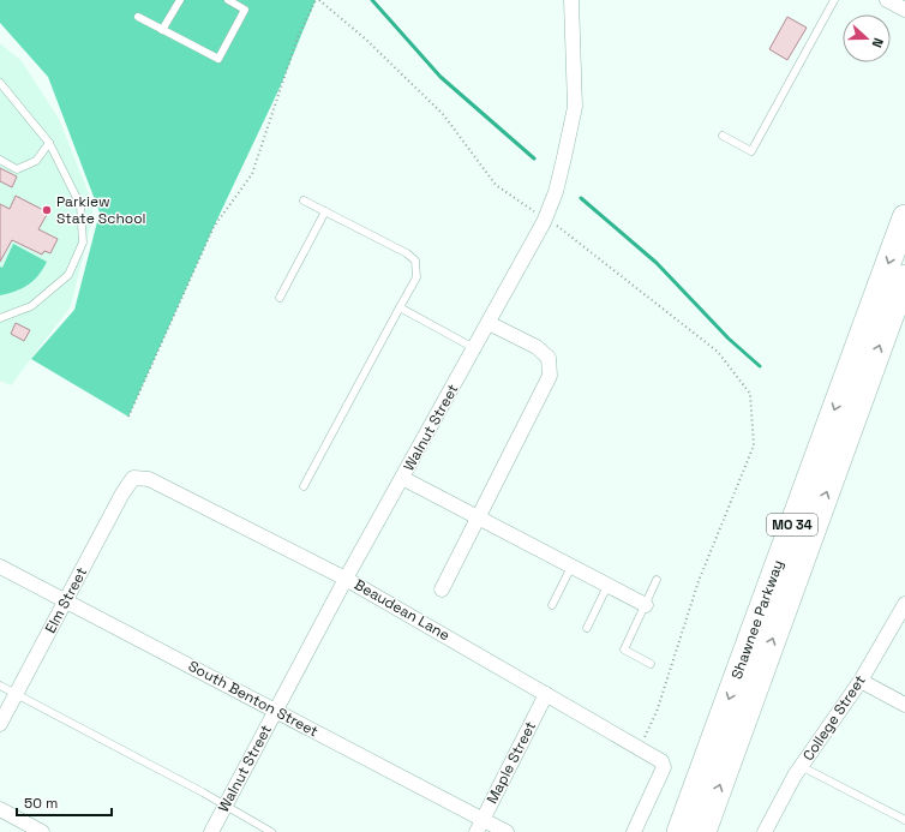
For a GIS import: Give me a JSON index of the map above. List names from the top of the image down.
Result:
{
  "streets": {
    "highway": ["MO 34", "Shawnee Parkway"],
    "street": [
      "Walnut Street",
      "Elm Street",
      "Beaudean Lane",
      "South Benton Street",
      "College Street",
      "Maple Street"
    ]
  },
  "crossings": [
    ["Walnut Street", "Beaudean Lane"],
    ["Walnut Street", "South Benton Street"],
    ["Elm Street", "Beaudean Lane"],
    ["Elm Street", "South Benton Street"],
    ["Beaudean Lane", "Maple Street"],
    ["South Benton Street", "Maple Street"]
  ],
  "places": ["Parkiew State School"],
  "scale_bar": "50 m",
  "north": "right"
}
